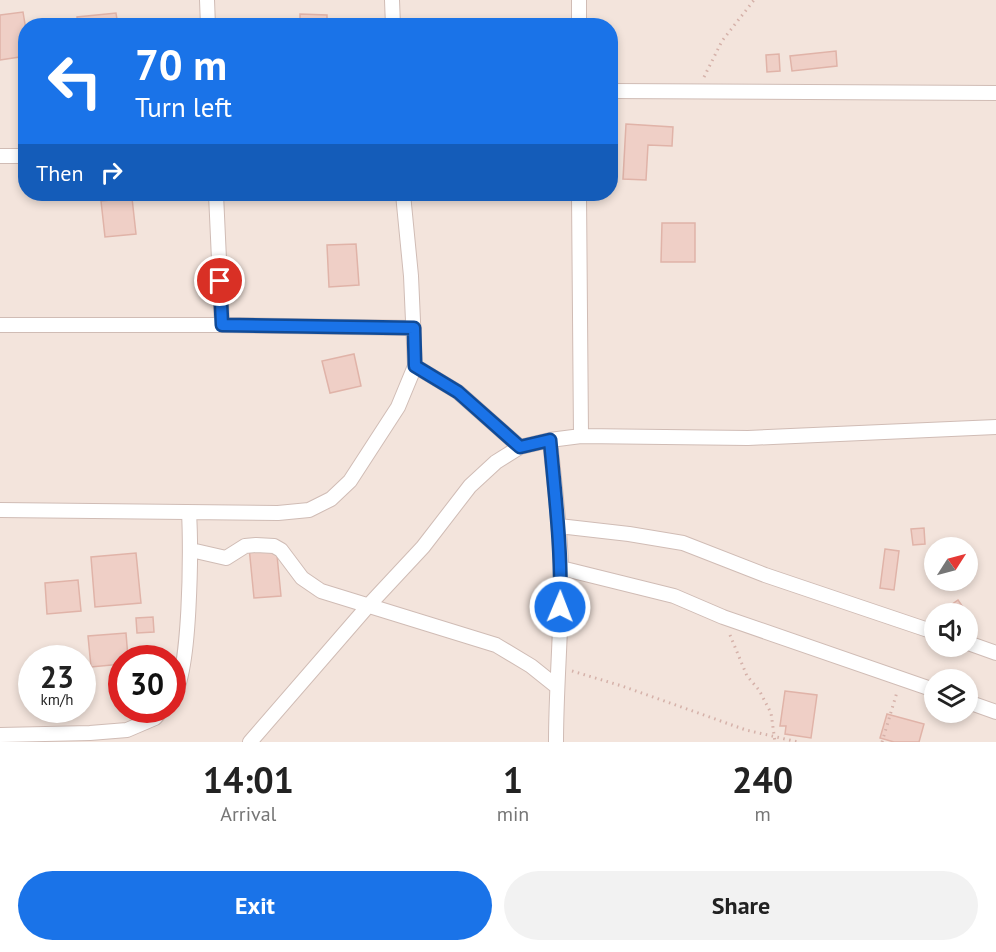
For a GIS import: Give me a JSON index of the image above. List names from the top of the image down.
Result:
{
  "north": "top right",
  "page": {
    "turn": ["70 m", "Turn left"],
    "then": "Then",
    "speed": "23 km/h",
    "limit": "30",
    "eta": [
      "14:01",
      "Arrival",
      "1",
      "min",
      "240",
      "m"
    ],
    "buttons": ["Exit", "Share"]
  }
}
